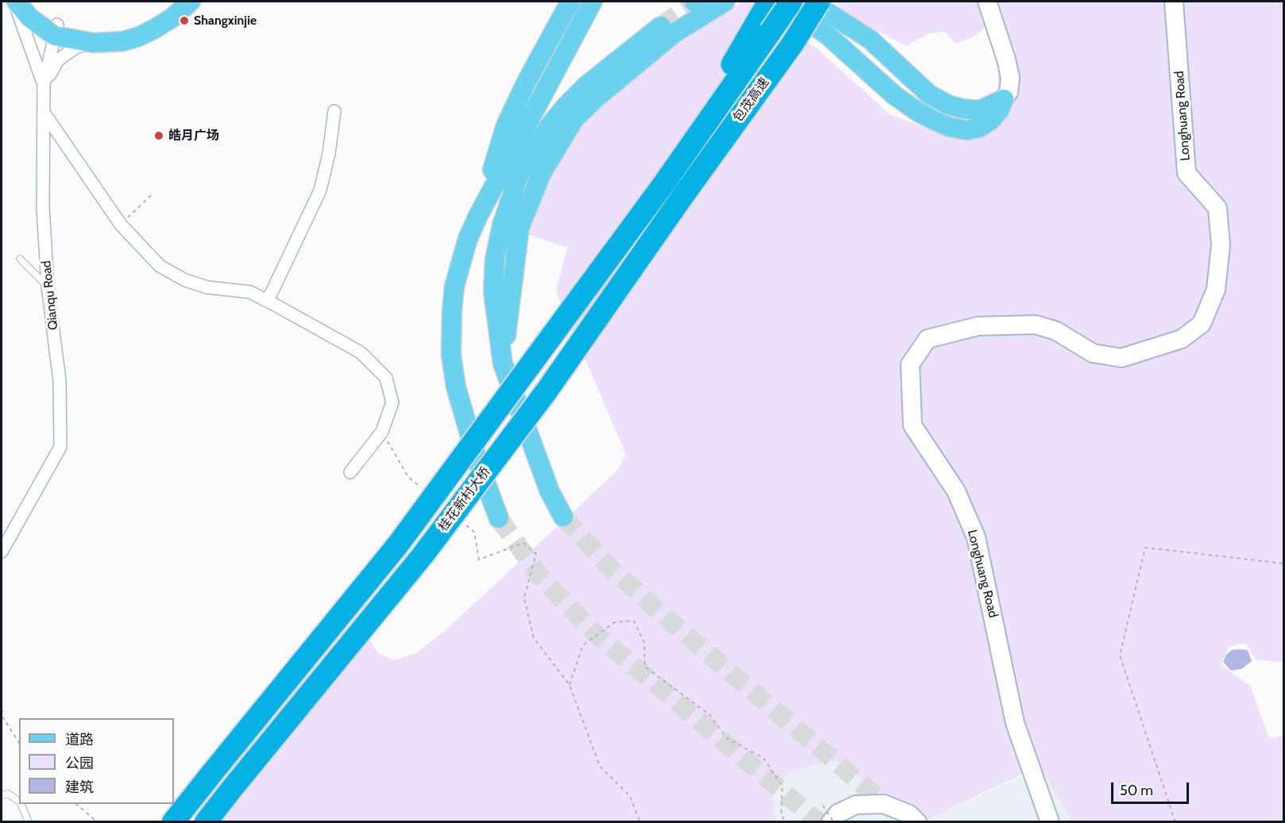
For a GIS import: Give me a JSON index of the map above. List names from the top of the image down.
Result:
{
  "streets": {
    "highway": ["包茂高速", "桂花新村大桥"],
    "main road": ["Longhuang Road"],
    "street": ["Qianqu Road"]
  },
  "crossings": [
    ["包茂高速", "桂花新村大桥"]
  ],
  "places": ["Shangxinjie", "皓月广场"],
  "legend": ["道路", "公园", "建筑"],
  "scale_bar": "50 m"
}
